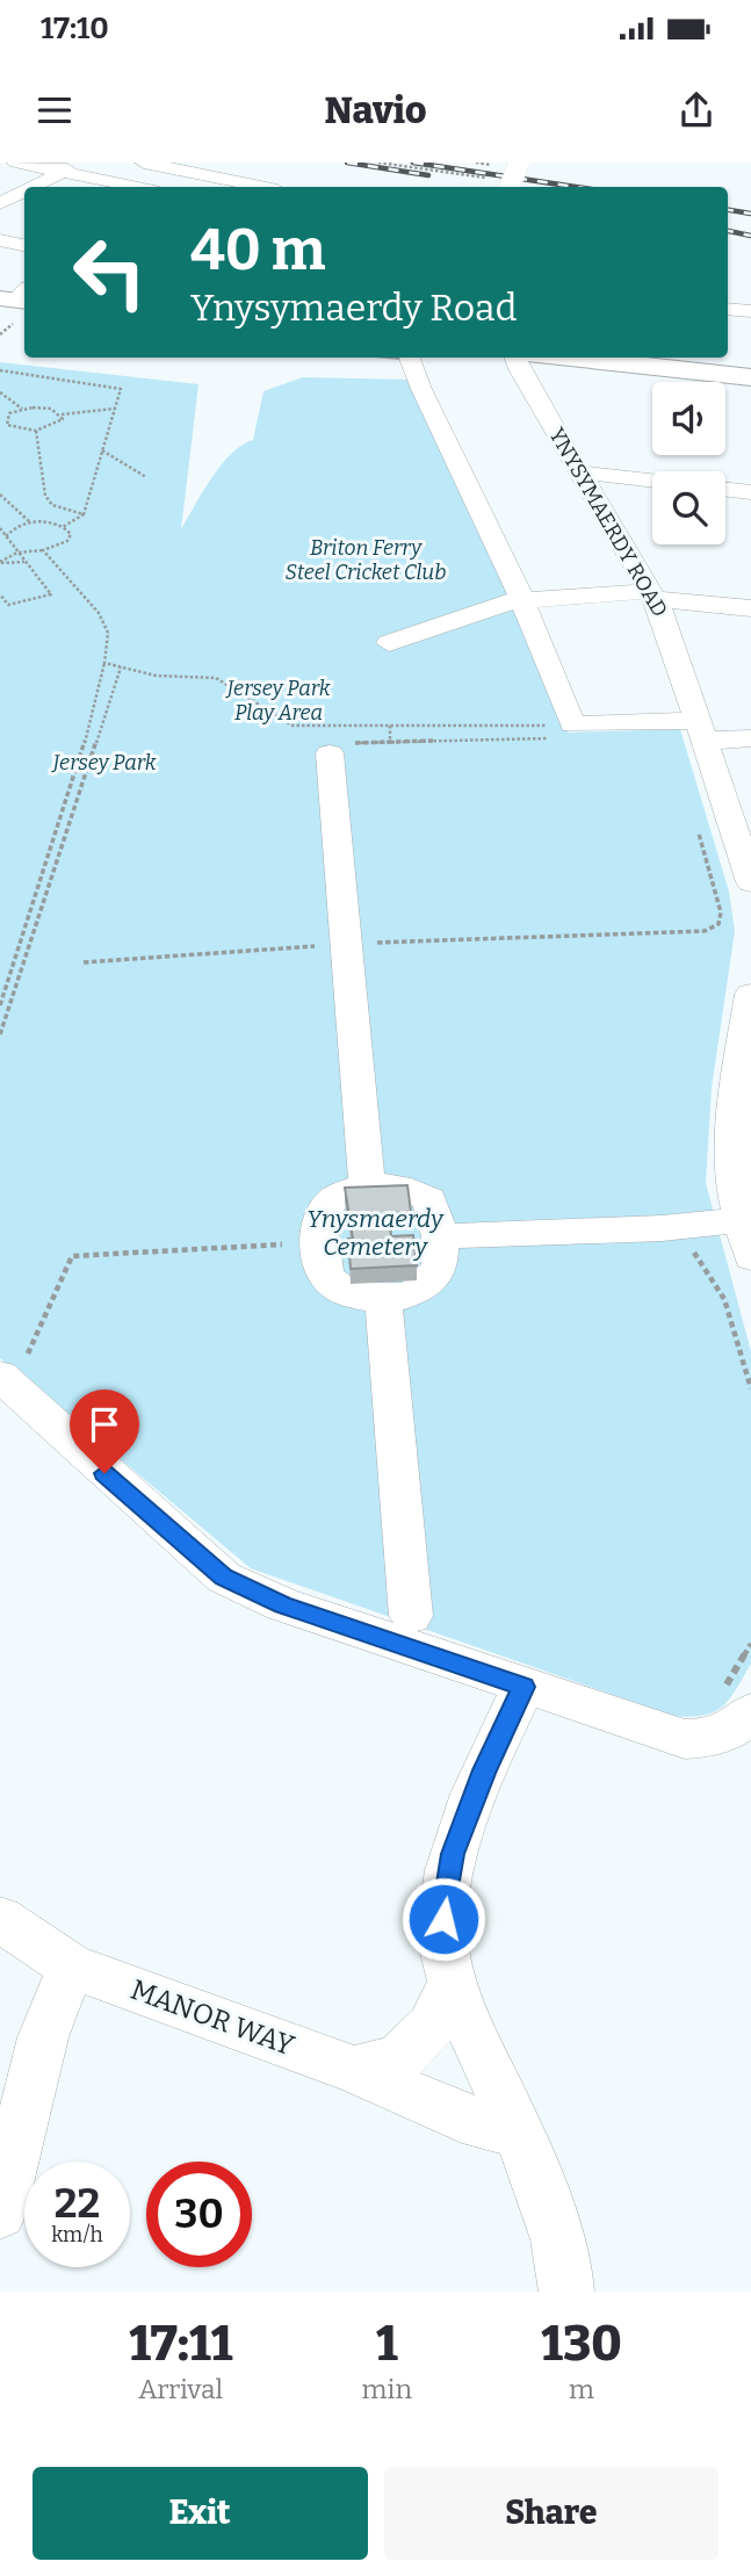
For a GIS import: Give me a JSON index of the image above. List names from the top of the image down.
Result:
{
  "streets": {
    "street": ["YNYSYMAERDY ROAD", "MANOR WAY"]
  },
  "parks": [
    "Briton Ferry Steel Cricket Club",
    "Jersey Park Play Area",
    "Jersey Park",
    "Ynysmaerdy Cemetery"
  ],
  "page": {
    "status": "17:10",
    "header": "Navio",
    "turn": ["40 m", "Ynysymaerdy Road"],
    "speed": "22 km/h",
    "limit": "30",
    "eta": [
      "17:11",
      "Arrival",
      "1",
      "min",
      "130",
      "m"
    ],
    "buttons": ["Exit", "Share"]
  }
}
